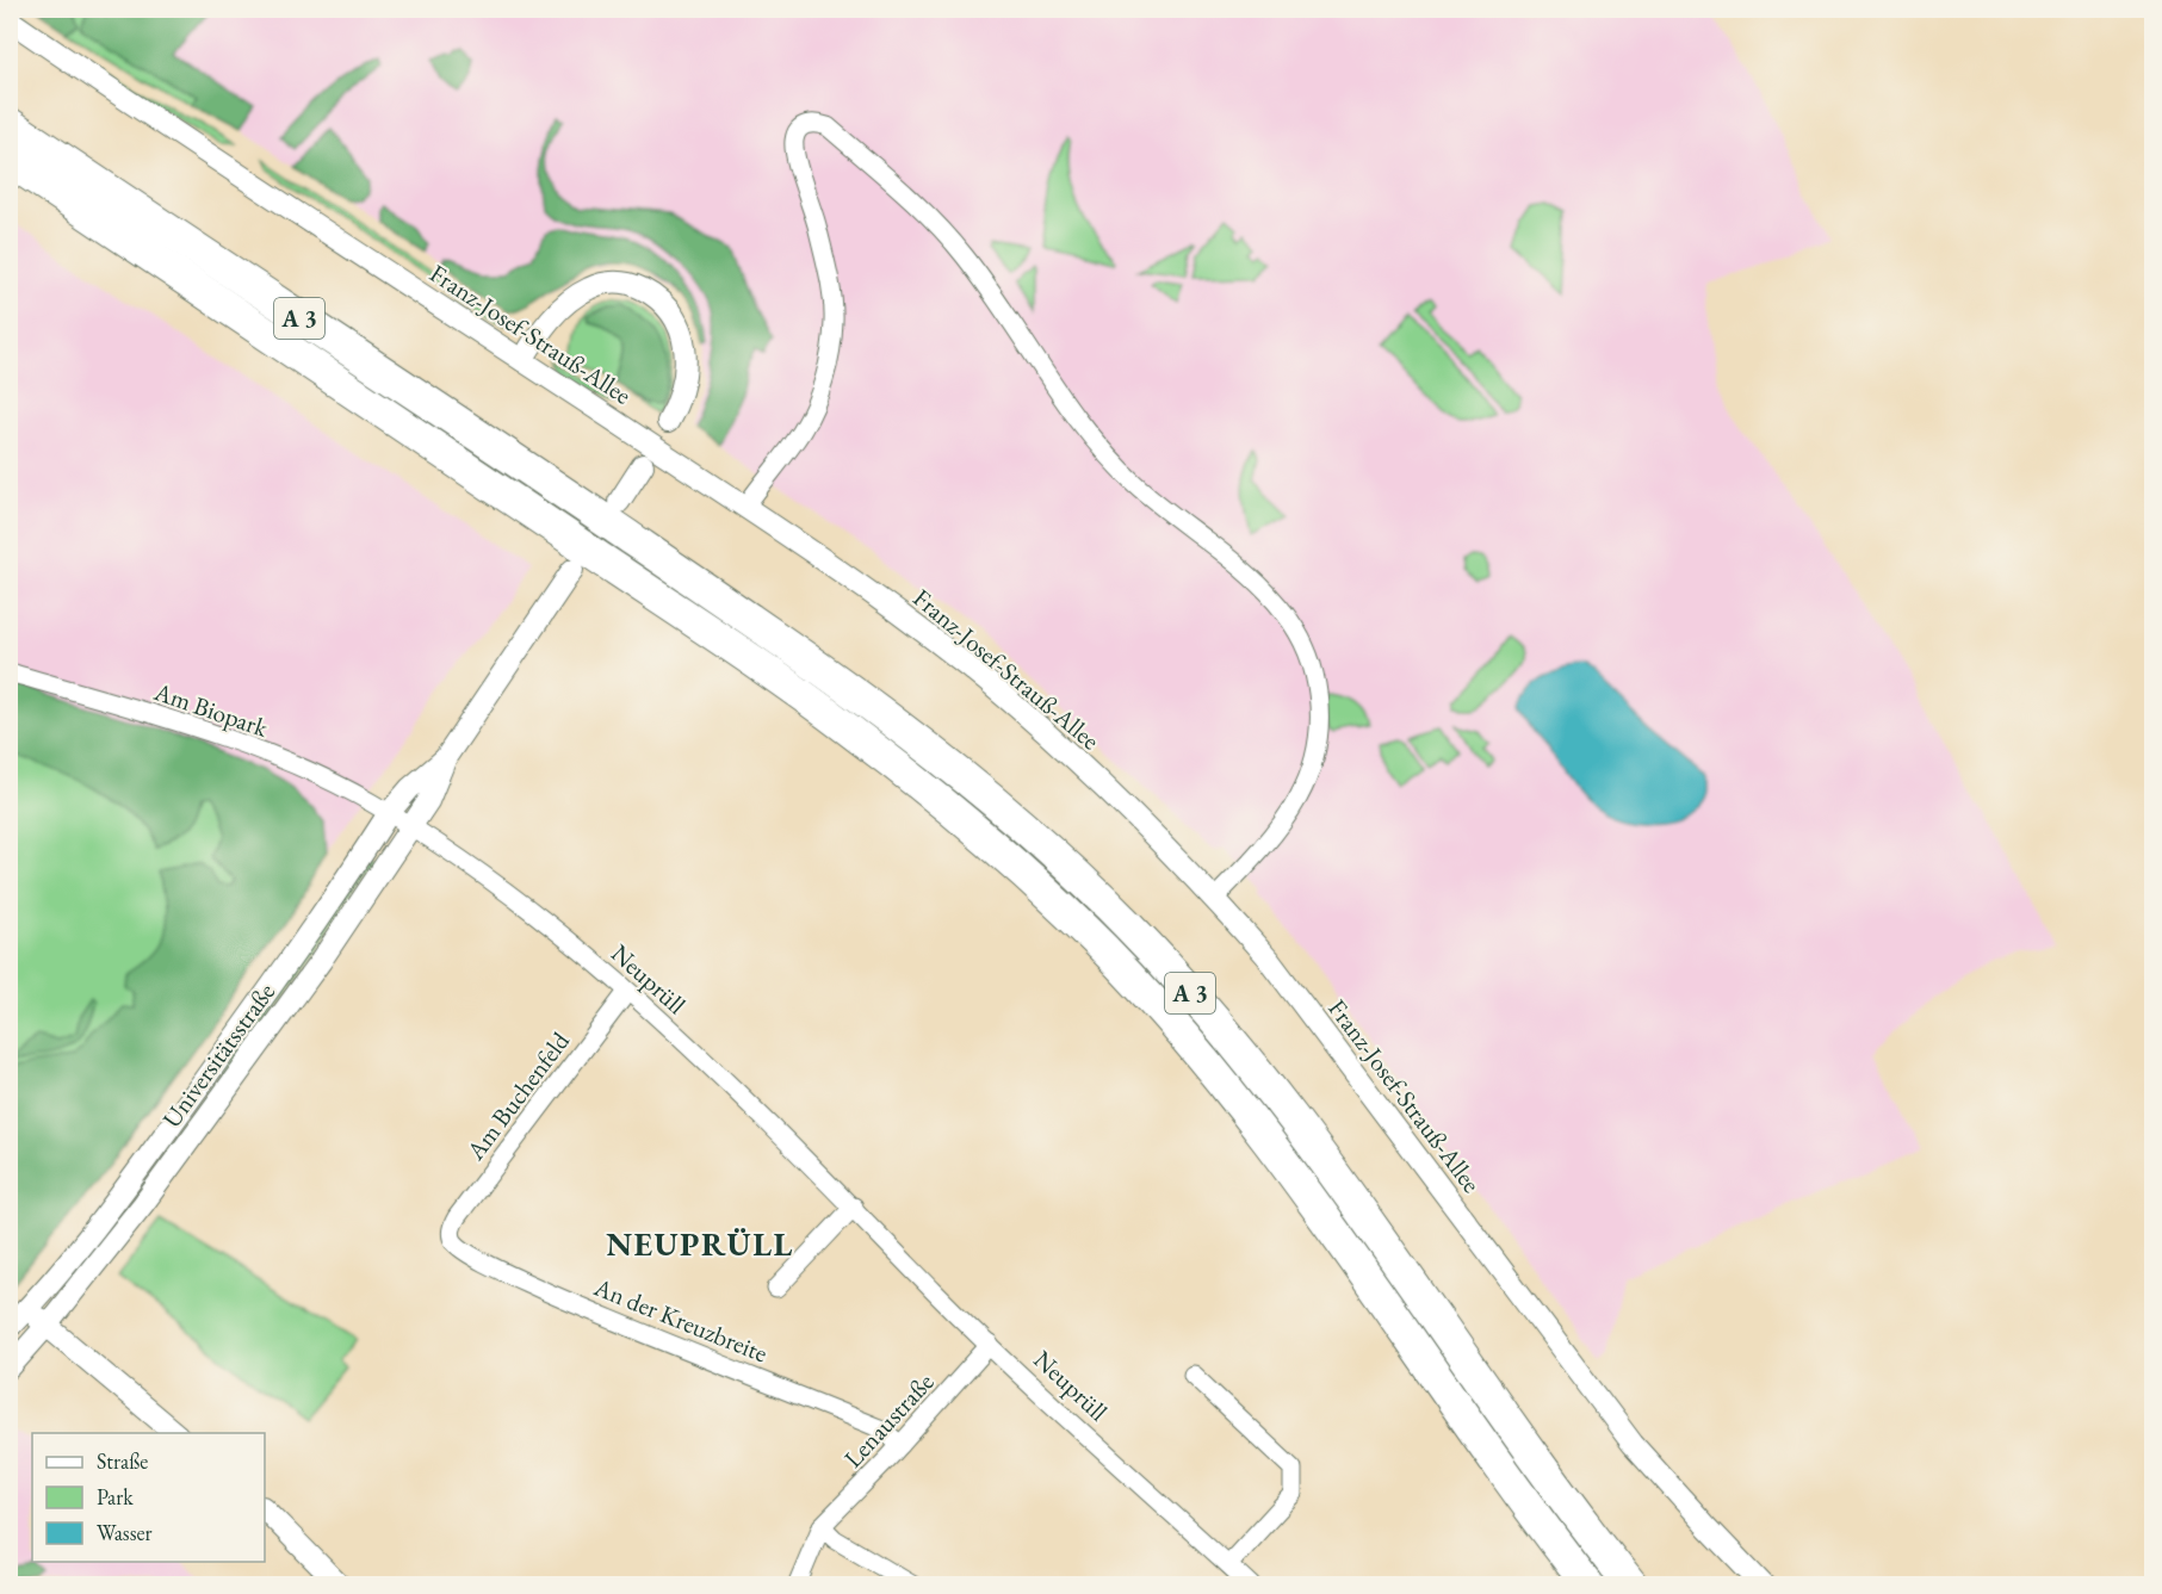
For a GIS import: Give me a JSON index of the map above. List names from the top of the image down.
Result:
{
  "streets": {
    "highway": ["A 3"],
    "street": [
      "Franz-Josef-Strauß-Allee",
      "Am Biopark",
      "Neuprüll",
      "Universitätsstraße",
      "Am Buchenfeld",
      "An der Kreuzbreite",
      "Lenaustraße"
    ]
  },
  "crossings": [
    ["Am Biopark", "Neuprüll"],
    ["Am Biopark", "Universitätsstraße"],
    ["Neuprüll", "Universitätsstraße"],
    ["Neuprüll", "Am Buchenfeld"],
    ["Neuprüll", "Lenaustraße"],
    ["Am Buchenfeld", "An der Kreuzbreite"],
    ["An der Kreuzbreite", "Lenaustraße"]
  ],
  "districts": ["NEUPRÜLL"],
  "legend": ["Straße", "Park", "Wasser"]
}
